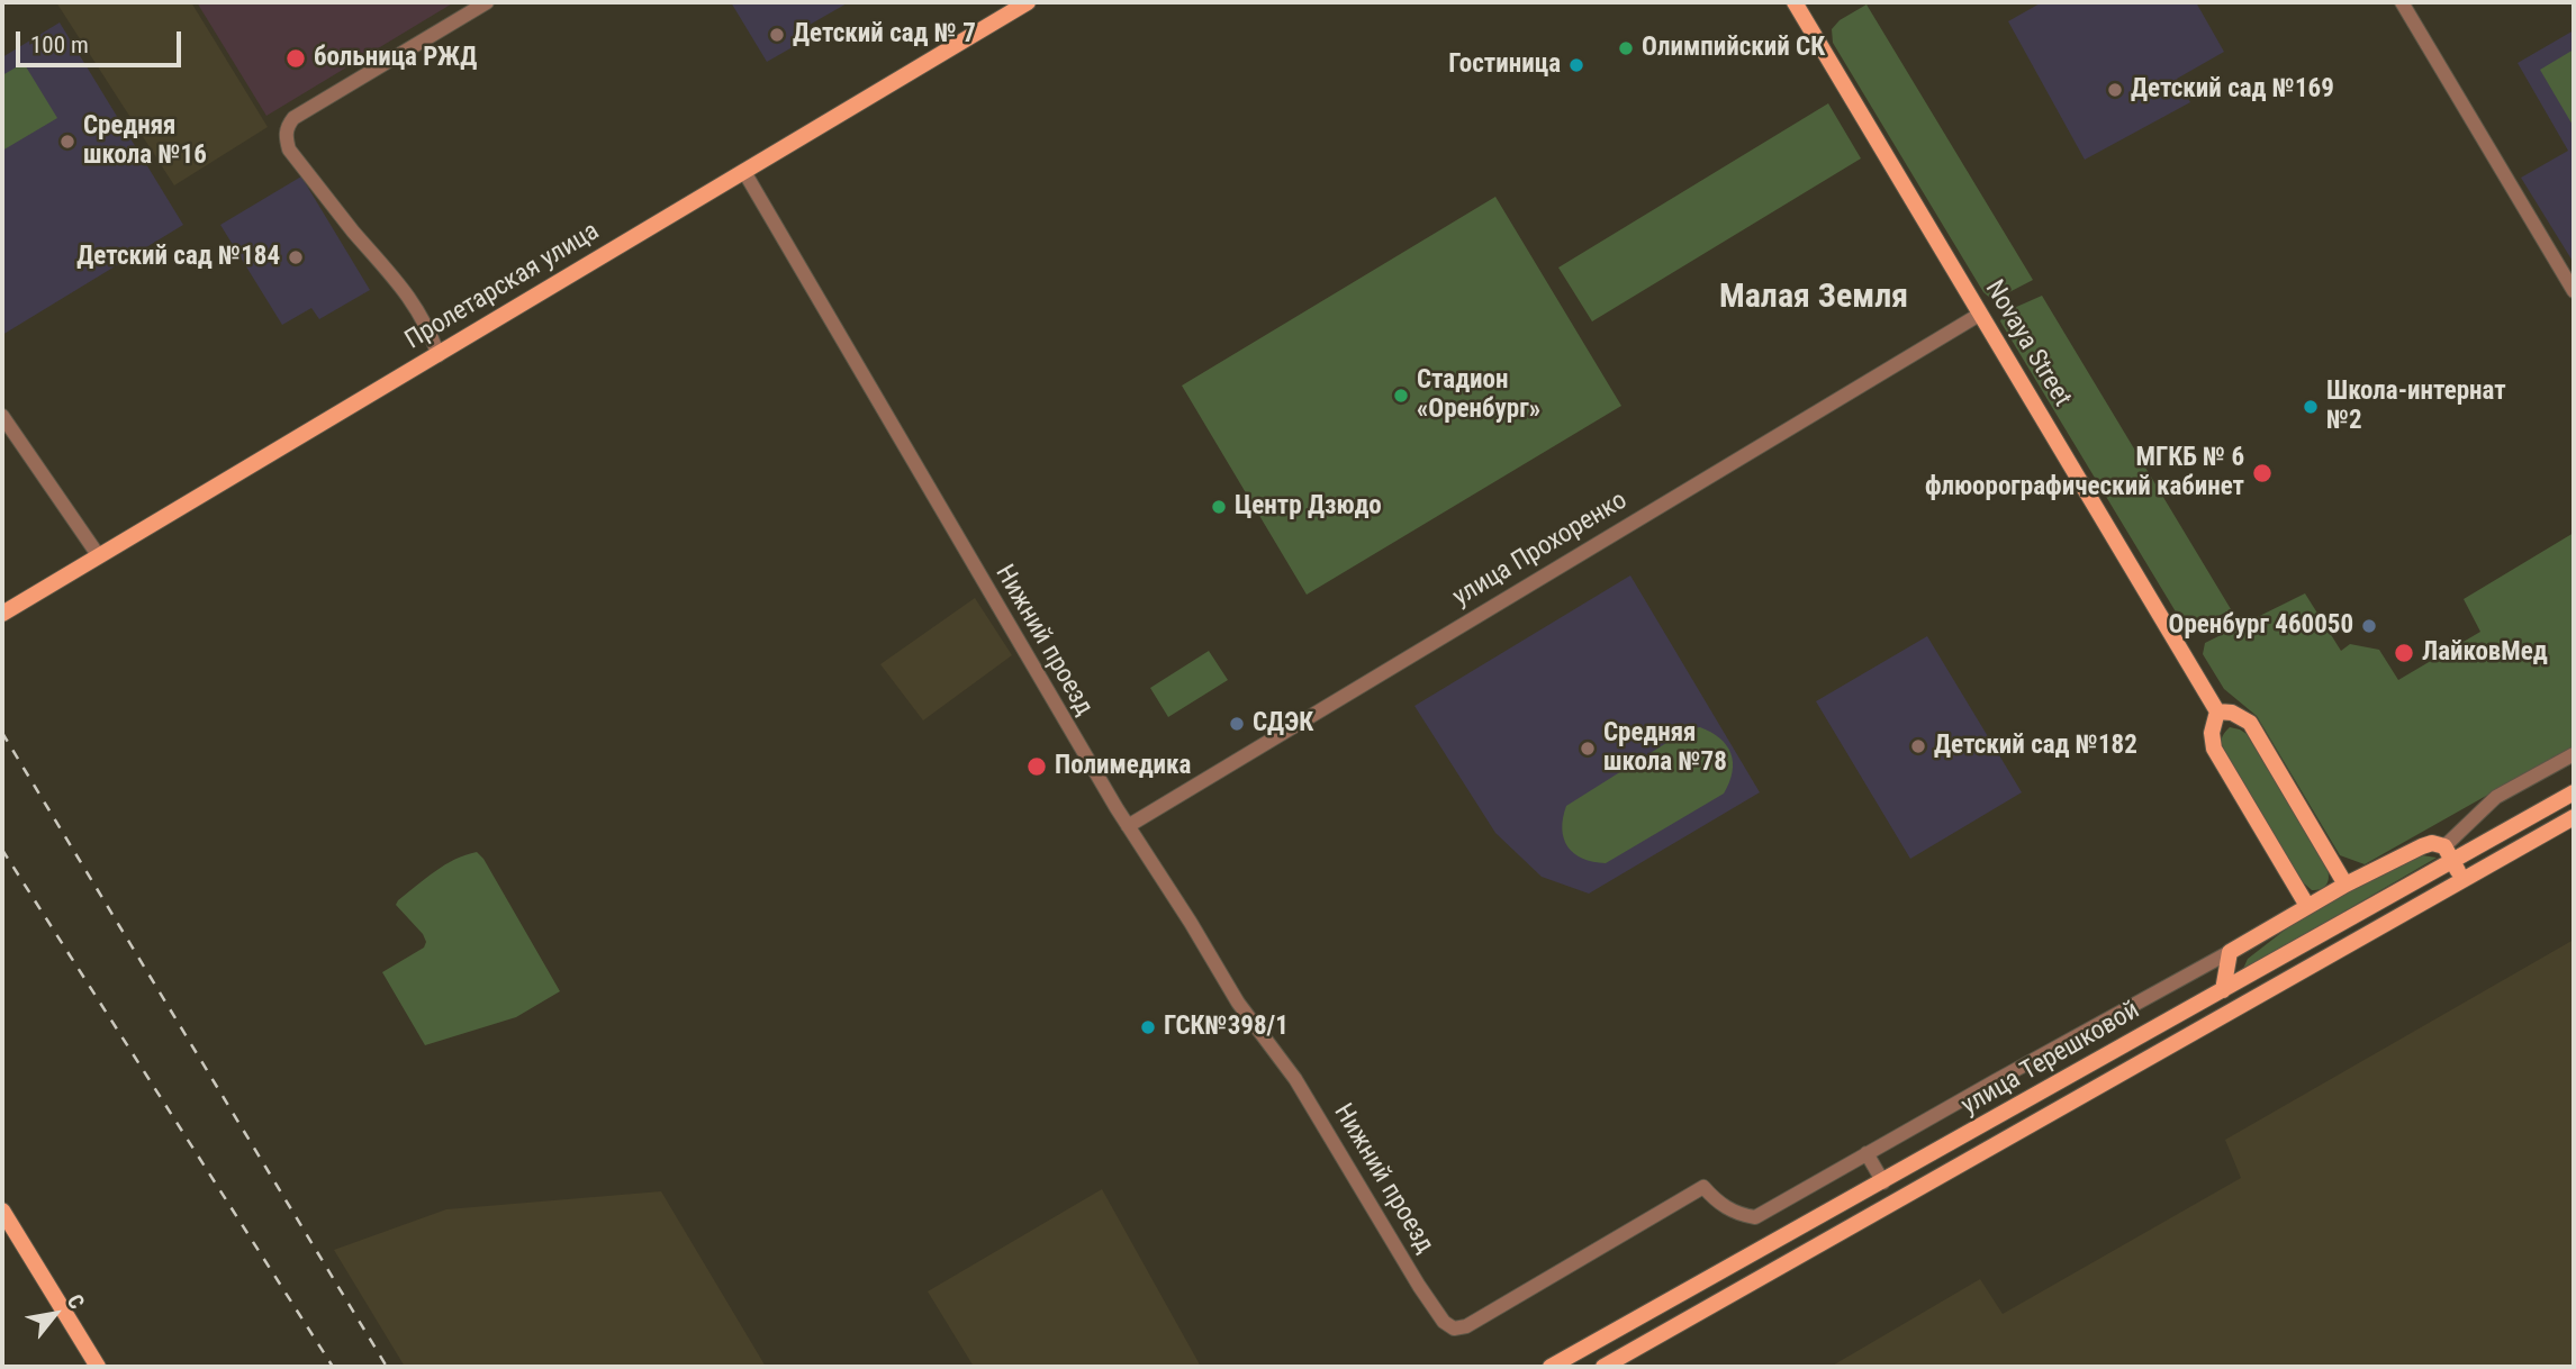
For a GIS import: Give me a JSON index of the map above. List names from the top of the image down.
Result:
{
  "streets": {
    "main road": ["Пролетарская улица", "Novaya Street", "улица Терешковой"],
    "street": ["улица Прохоренко", "Нижний проезд"]
  },
  "crossings": [
    ["Пролетарская улица", "Нижний проезд"],
    ["Novaya Street", "улица Прохоренко"],
    ["улица Прохоренко", "Нижний проезд"]
  ],
  "districts": ["Малая Земля"],
  "places": [
    "Детский сад № 7",
    "Олимпийский СК",
    "больница РЖД",
    "Гостиница",
    "Детский сад №169",
    "Средняя школа №16",
    "Детский сад №184",
    "Стадион «Оренбург»",
    "Школа-интернат №2",
    "МГКБ № 6 флюорографический кабинет",
    "Центр Дзюдо",
    "Оренбург 460050",
    "ЛайковМед",
    "СДЭК",
    "Детский сад №182",
    "Средняя школа №78",
    "Полимедика",
    "ГСК№398/1"
  ],
  "scale_bar": "100 m",
  "north": "top right"
}
